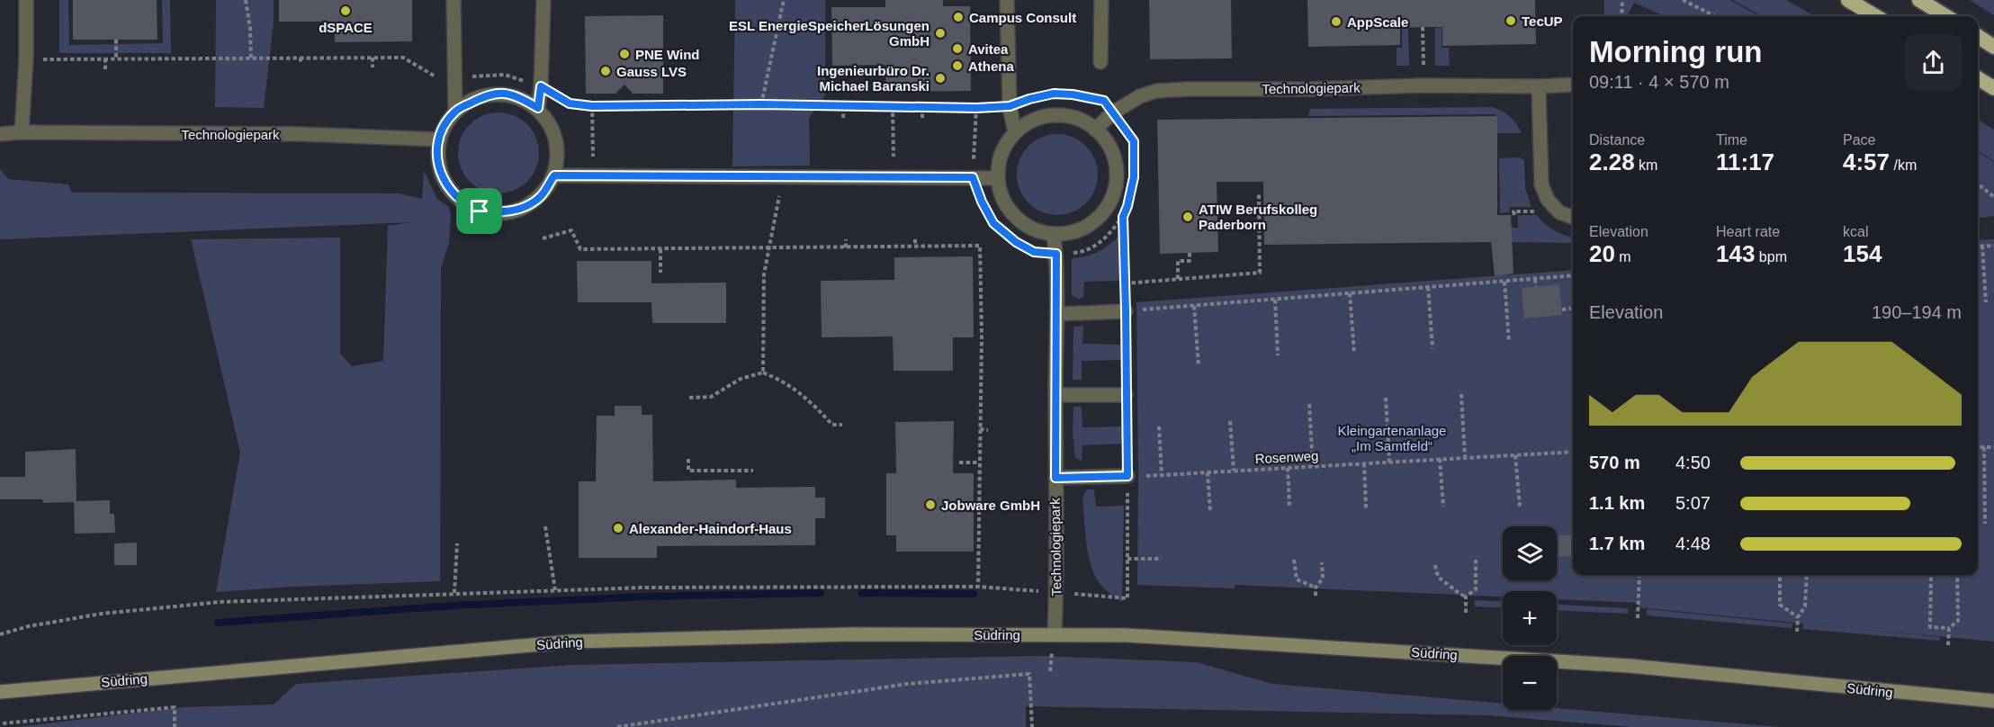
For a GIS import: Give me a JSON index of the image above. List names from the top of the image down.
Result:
{
  "streets": {
    "main road": ["Südring"],
    "street": ["Technologiepark"],
    "path": ["Rosenweg"]
  },
  "crossings": [
    ["Technologiepark", "Südring"]
  ],
  "parks": ["Kleingartenanlage „Im Samtfeld“"],
  "places": [
    "dSPACE",
    "Campus Consult",
    "TecUP",
    "AppScale",
    "ESL EnergieSpeicherLösungen GmbH",
    "Avitea",
    "PNE Wind",
    "Athena",
    "Gauss LVS",
    "Ingenieurbüro Dr. Michael Baranski",
    "ATIW Berufskolleg Paderborn",
    "Jobware GmbH",
    "Alexander-Haindorf-Haus"
  ],
  "page": {
    "heading": ["Morning run", "09:11 · 4 × 570 m"],
    "stats": [
      ["Distance", "2.28 km"],
      ["Time", "11:17"],
      ["Pace", "4:57 /km"],
      ["Elevation", "20 m"],
      ["Heart rate", "143 bpm"],
      ["kcal", "154"]
    ],
    "chart": ["Elevation", "190–194 m"],
    "list": [
      {
        "name": "570 m",
        "note": "4:50"
      },
      {
        "name": "1.1 km",
        "note": "5:07"
      },
      {
        "name": "1.7 km",
        "note": "4:48"
      }
    ],
    "map_buttons": ["+", "−"]
  }
}
